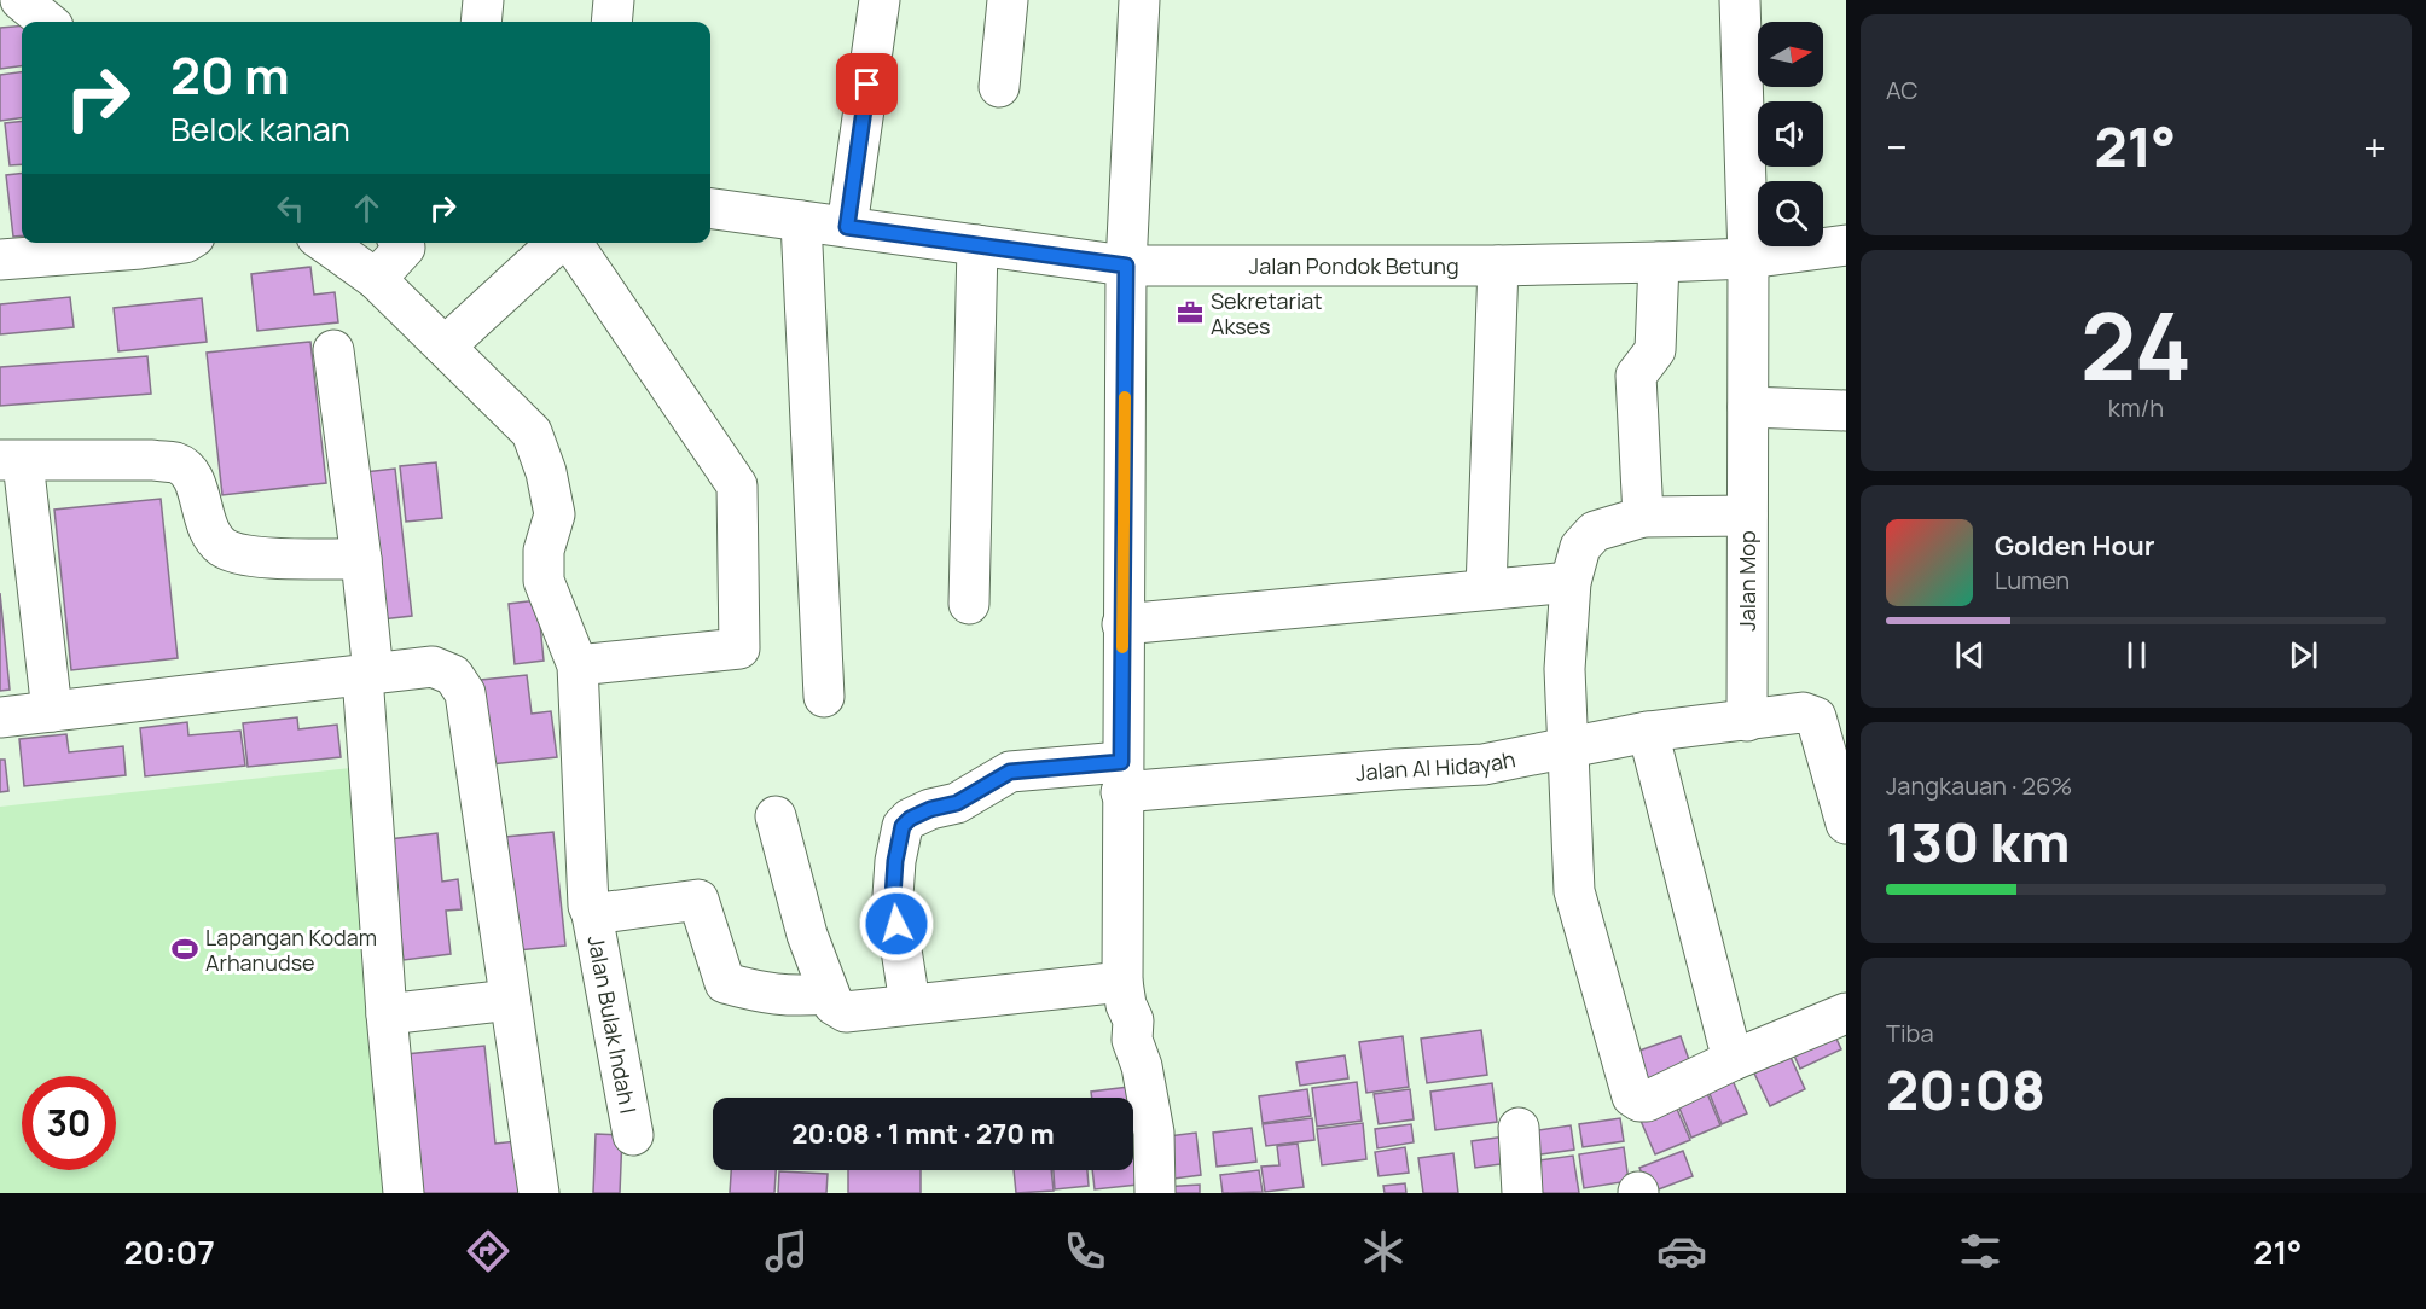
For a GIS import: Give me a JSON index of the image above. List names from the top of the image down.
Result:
{
  "streets": {
    "street": [
      "Jalan Pondok Betung",
      "Jalan Mop",
      "Jalan Al Hidayah",
      "Jalan Bulak Indah I"
    ]
  },
  "crossings": [
    ["Jalan Pondok Betung", "Jalan Mop"],
    ["Jalan Mop", "Jalan Al Hidayah"]
  ],
  "places": {
    "office": ["Sekretariat Akses"],
    "sports": ["Lapangan Kodam Arhanudse"]
  },
  "north": "right",
  "page": {
    "tile": [
      "AC",
      ["24", "km/h"],
      ["Jangkauan · 26%", "130 km"],
      ["Tiba", "20:08"]
    ],
    "turn": ["20 m", "Belok kanan"],
    "heat": ["−", "21°", "+"],
    "song": ["Golden Hour", "Lumen"],
    "limit": "30",
    "trip": "20:08 · 1 mnt · 270 m",
    "tabs": ["20:07", "21°"]
  }
}
